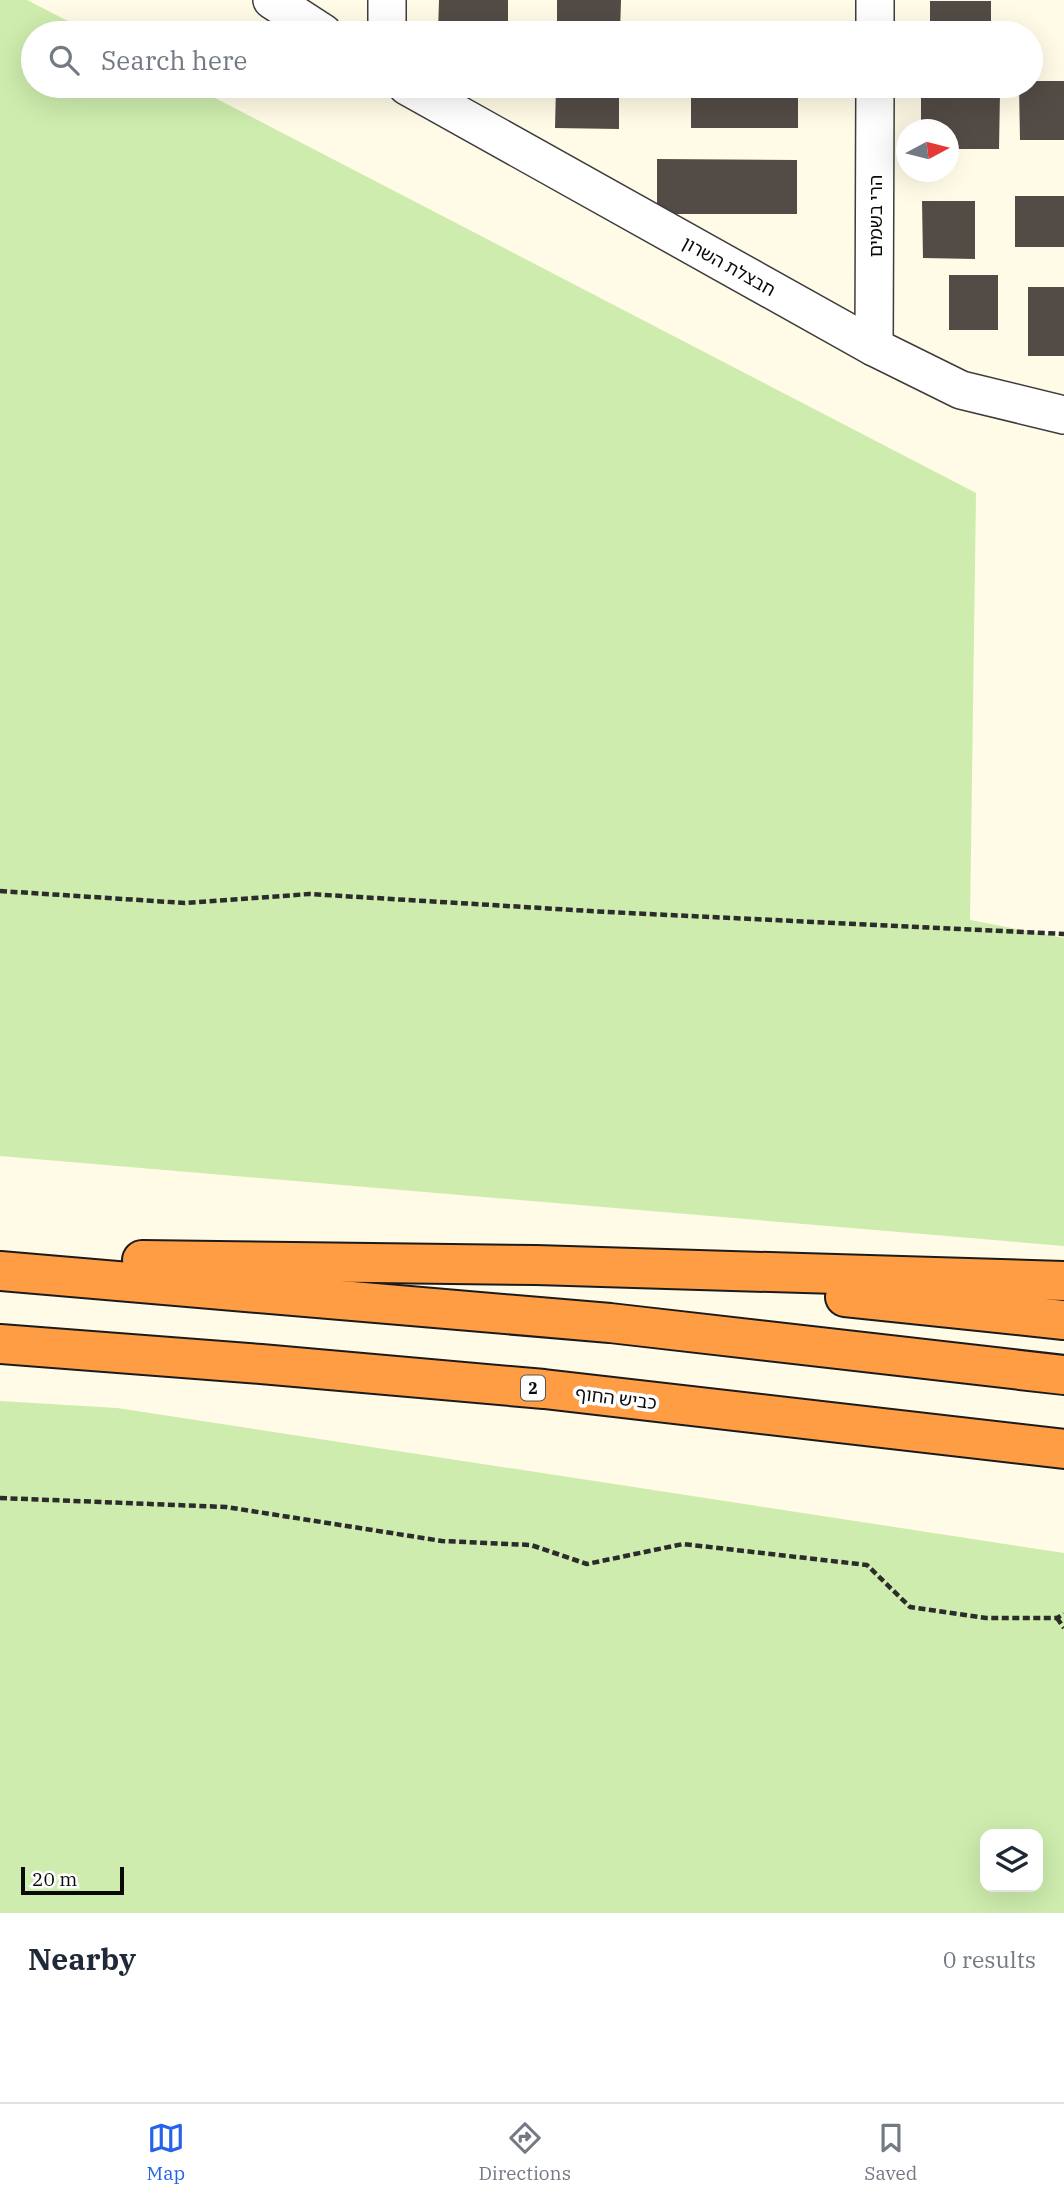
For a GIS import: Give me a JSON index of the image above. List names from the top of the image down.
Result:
{
  "streets": {
    "highway": ["2", "כביש החוף"],
    "street": ["הרי בשמים", "חבצלת השרון"]
  },
  "crossings": [
    ["הרי בשמים", "חבצלת השרון"]
  ],
  "scale_bar": "20 m",
  "north": "right",
  "page": {
    "search": "Search here",
    "scale": "20 m",
    "heading": ["Nearby", "0 results"],
    "nav": ["Map", "Directions", "Saved"]
  }
}
